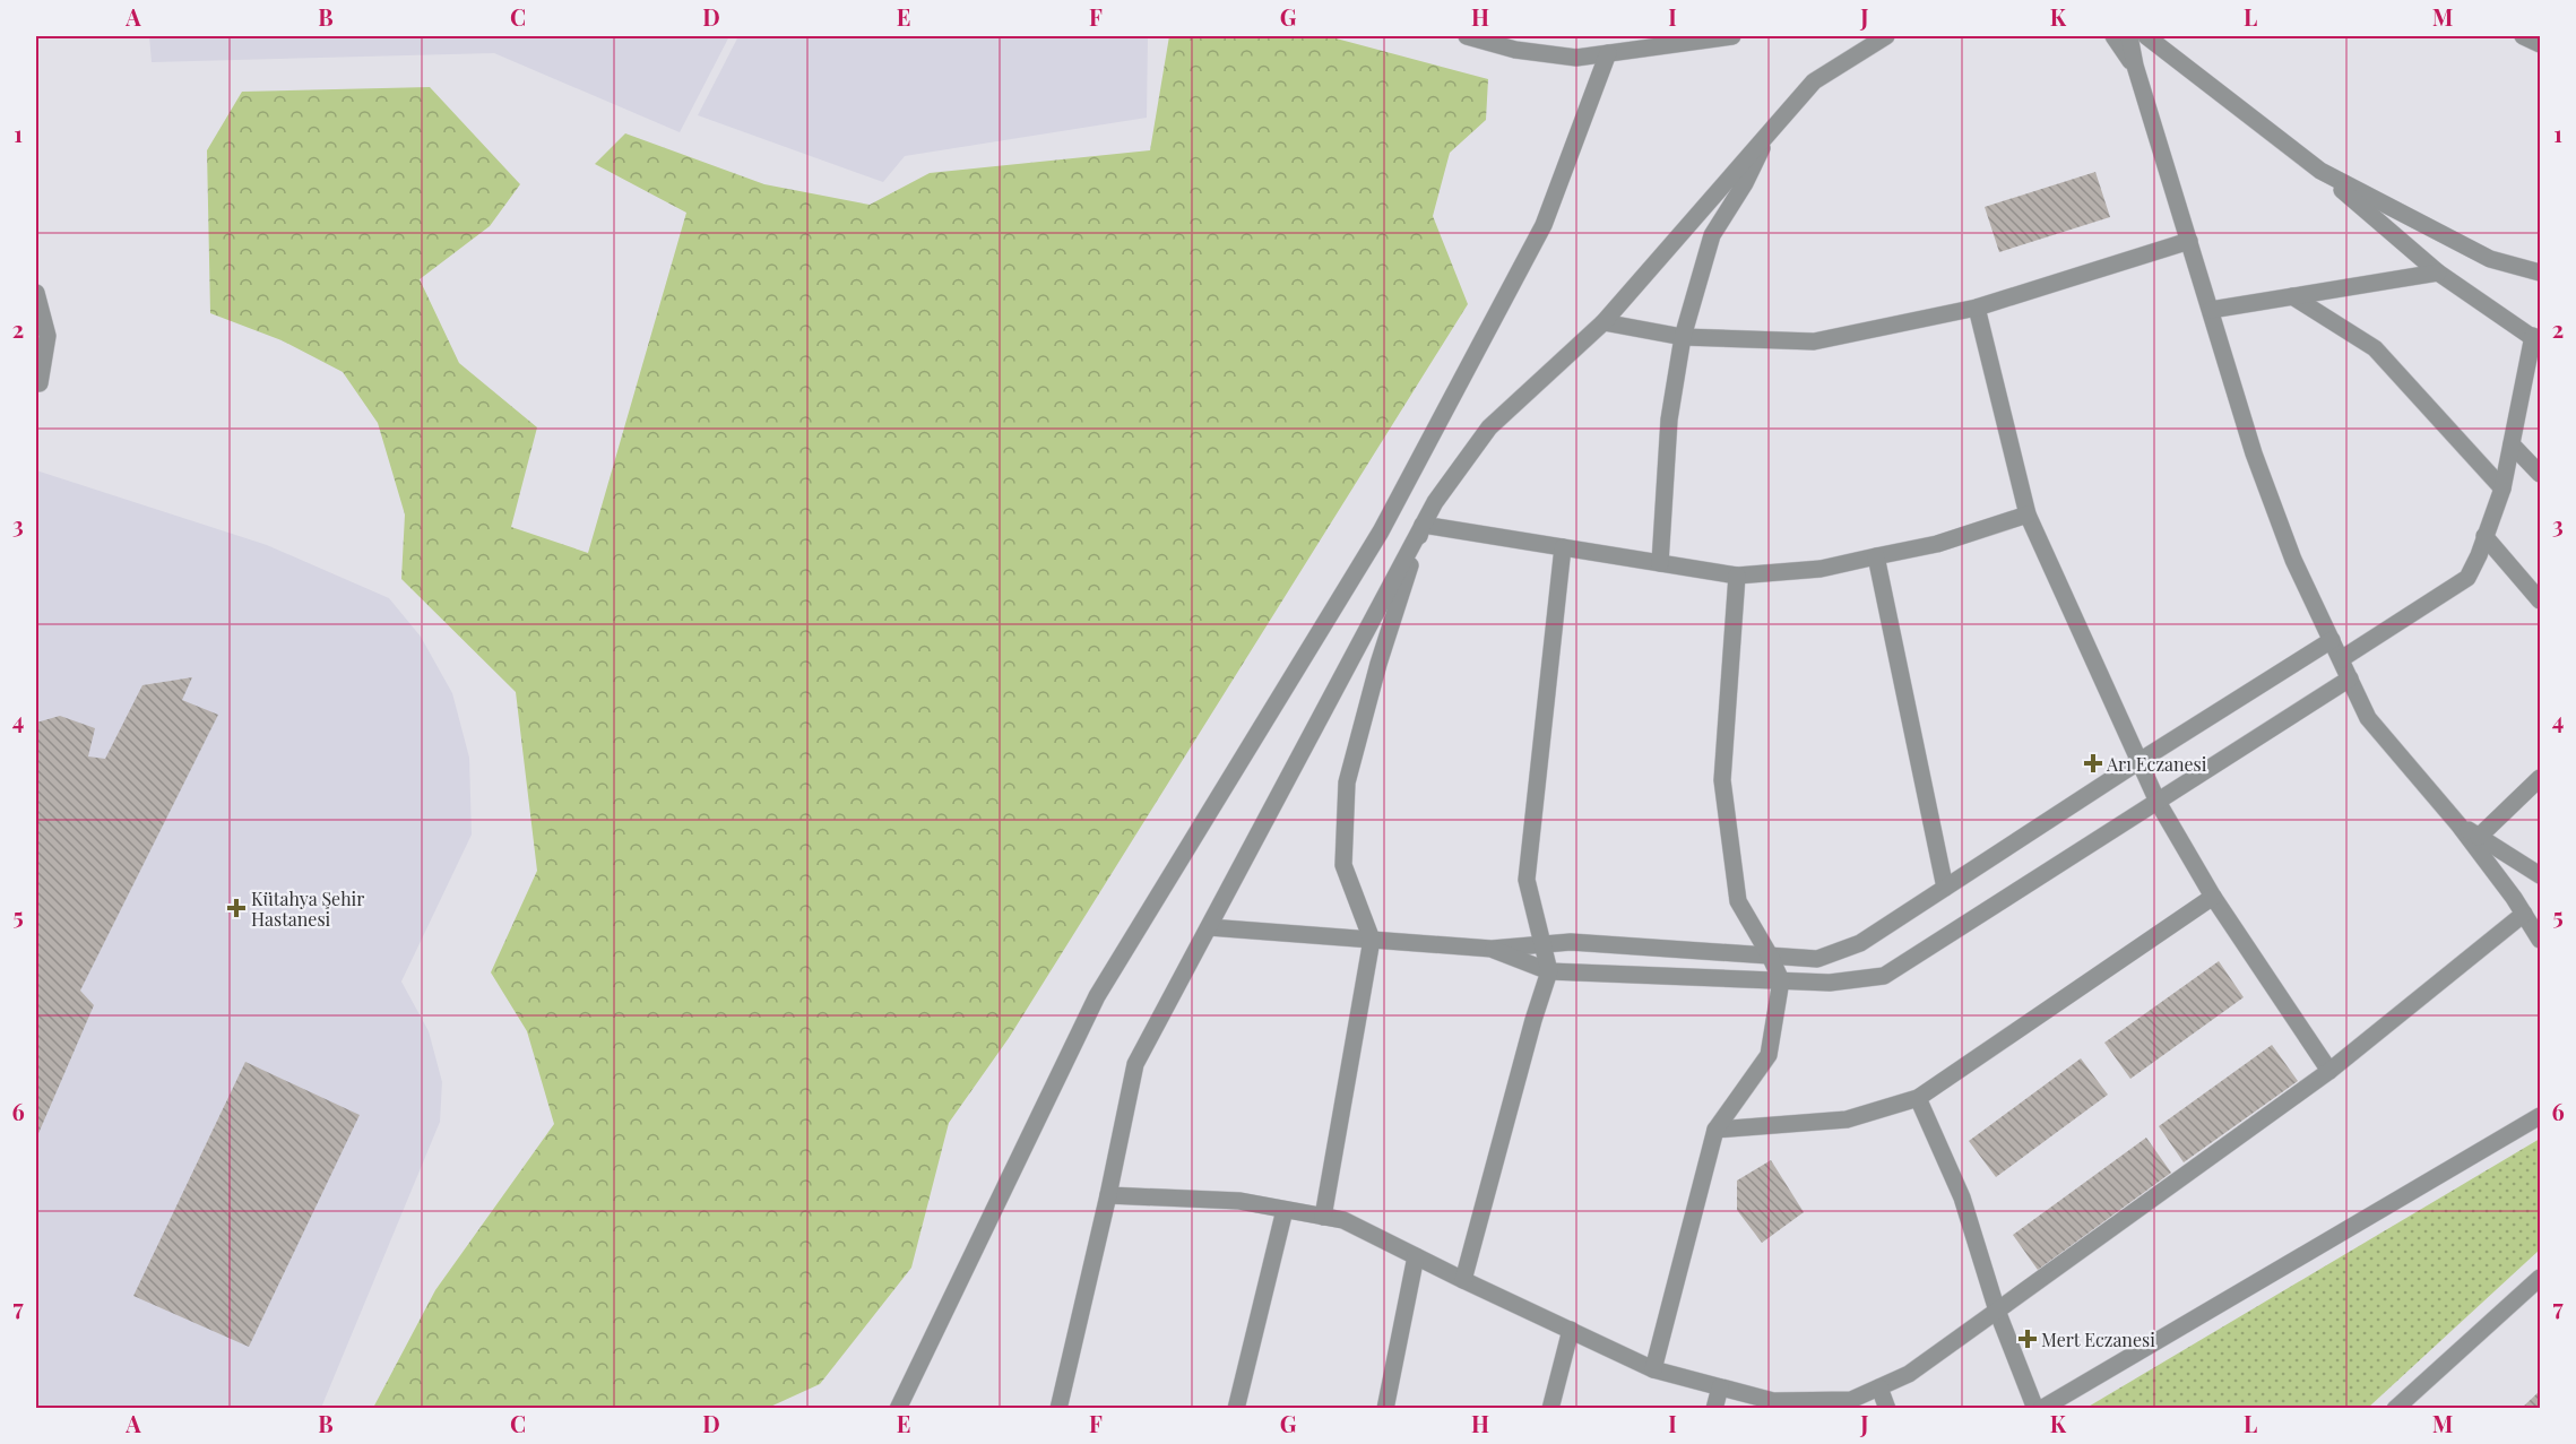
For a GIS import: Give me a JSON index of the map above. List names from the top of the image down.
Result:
{
  "places": {
    "health": ["Arı Eczanesi", "Kütahya Şehir Hastanesi", "Mert Eczanesi"]
  },
  "grid": {
    "columns": [
      "A",
      "B",
      "C",
      "D",
      "E",
      "F",
      "G",
      "H",
      "I",
      "J",
      "K",
      "L",
      "M"
    ],
    "rows": [
      "1",
      "2",
      "3",
      "4",
      "5",
      "6",
      "7"
    ]
  }
}
